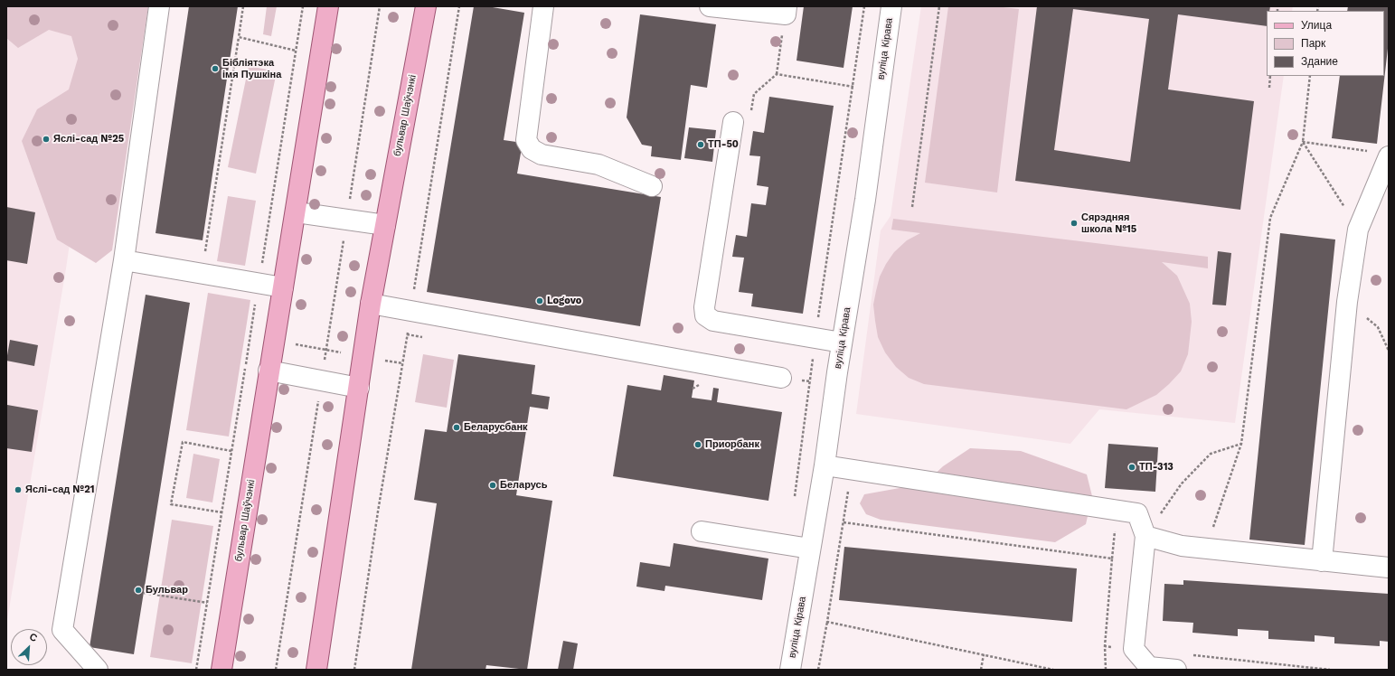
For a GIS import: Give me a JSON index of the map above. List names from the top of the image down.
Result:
{
  "streets": {
    "main road": ["бульвар Шаўчэнкі"],
    "street": ["вуліца Кірава"]
  },
  "places": [
    "Бібліятэка імя Пушкіна",
    "Яслі-сад №25",
    "ТП-50",
    "Сярэдняя школа №15",
    "Logovo",
    "Беларусбанк",
    "Приорбанк",
    "ТП-313",
    "Беларусь",
    "Яслі-сад №21",
    "Бульвар"
  ],
  "legend": ["Улица", "Парк", "Здание"],
  "north": "top right"
}
